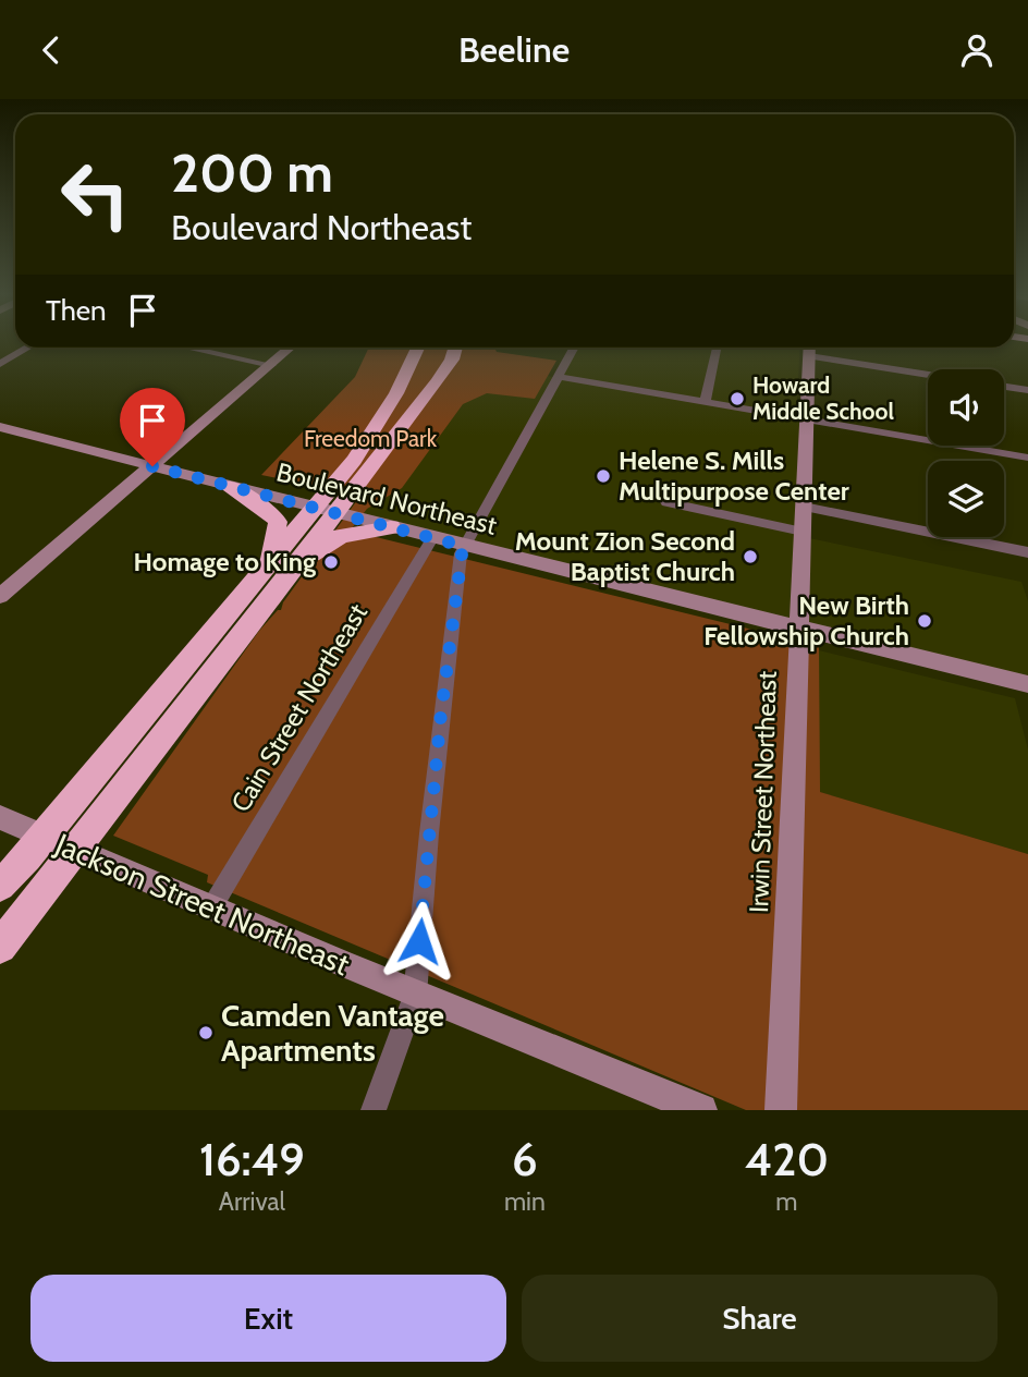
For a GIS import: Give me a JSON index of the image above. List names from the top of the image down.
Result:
{
  "streets": {
    "main road": ["Boulevard Northeast", "Irwin Street Northeast", "Jackson Street Northeast"],
    "street": ["Cain Street Northeast"]
  },
  "crossings": [
    ["Boulevard Northeast", "Cain Street Northeast"],
    ["Boulevard Northeast", "Irwin Street Northeast"],
    ["Cain Street Northeast", "Jackson Street Northeast"]
  ],
  "parks": ["Freedom Park"],
  "places": [
    "Howard Middle School",
    "Helene S. Mills Multipurpose Center",
    "Mount Zion Second Baptist Church",
    "Homage to King",
    "New Birth Fellowship Church",
    "Camden Vantage Apartments"
  ],
  "page": {
    "header": "Beeline",
    "turn": ["200 m", "Boulevard Northeast"],
    "then": "Then",
    "eta": [
      "16:49",
      "Arrival",
      "6",
      "min",
      "420",
      "m"
    ],
    "buttons": ["Exit", "Share"]
  }
}
